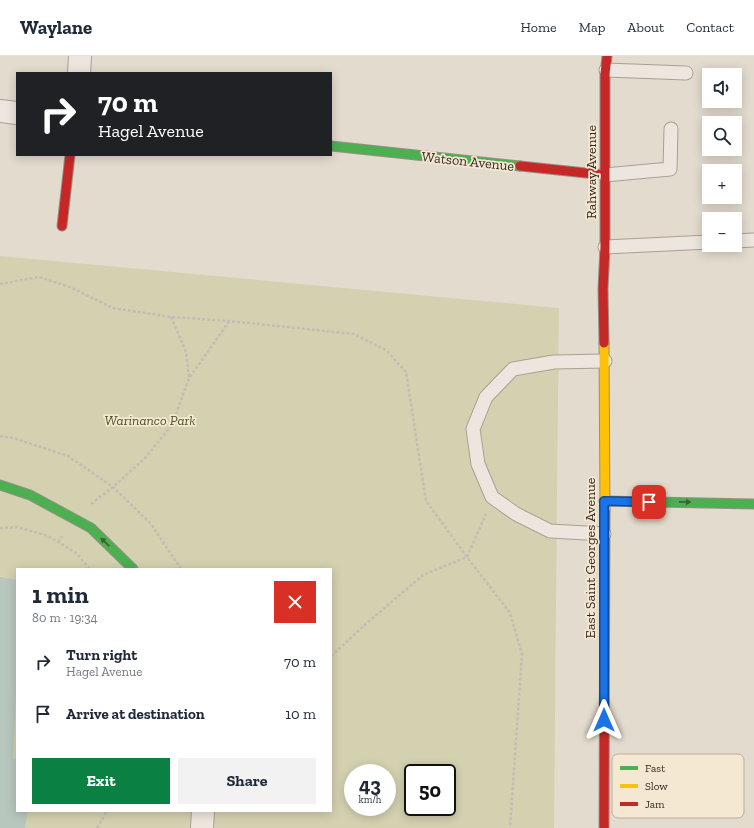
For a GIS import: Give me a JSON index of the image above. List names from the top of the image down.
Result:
{
  "streets": {
    "main road": ["Watson Avenue", "Rahway Avenue", "East Saint Georges Avenue"]
  },
  "crossings": [
    ["Watson Avenue", "Rahway Avenue"],
    ["Rahway Avenue", "East Saint Georges Avenue"]
  ],
  "parks": ["Warinanco Park"],
  "legend": ["Fast", "Slow", "Jam"],
  "page": {
    "header": "Waylane",
    "nav": [
      "Home",
      "Map",
      "About",
      "Contact"
    ],
    "map_buttons": ["+", "−"],
    "turn": ["70 m", "Hagel Avenue"],
    "heading": ["1 min", "80 m · 19:34"],
    "list": [
      {
        "name": "Turn right",
        "note": "Hagel Avenue",
        "value": "70 m"
      },
      {
        "name": "Arrive at destination",
        "value": "10 m"
      }
    ],
    "buttons": ["Exit", "Share"],
    "speed": "43 km/h",
    "limit": "50"
  }
}
